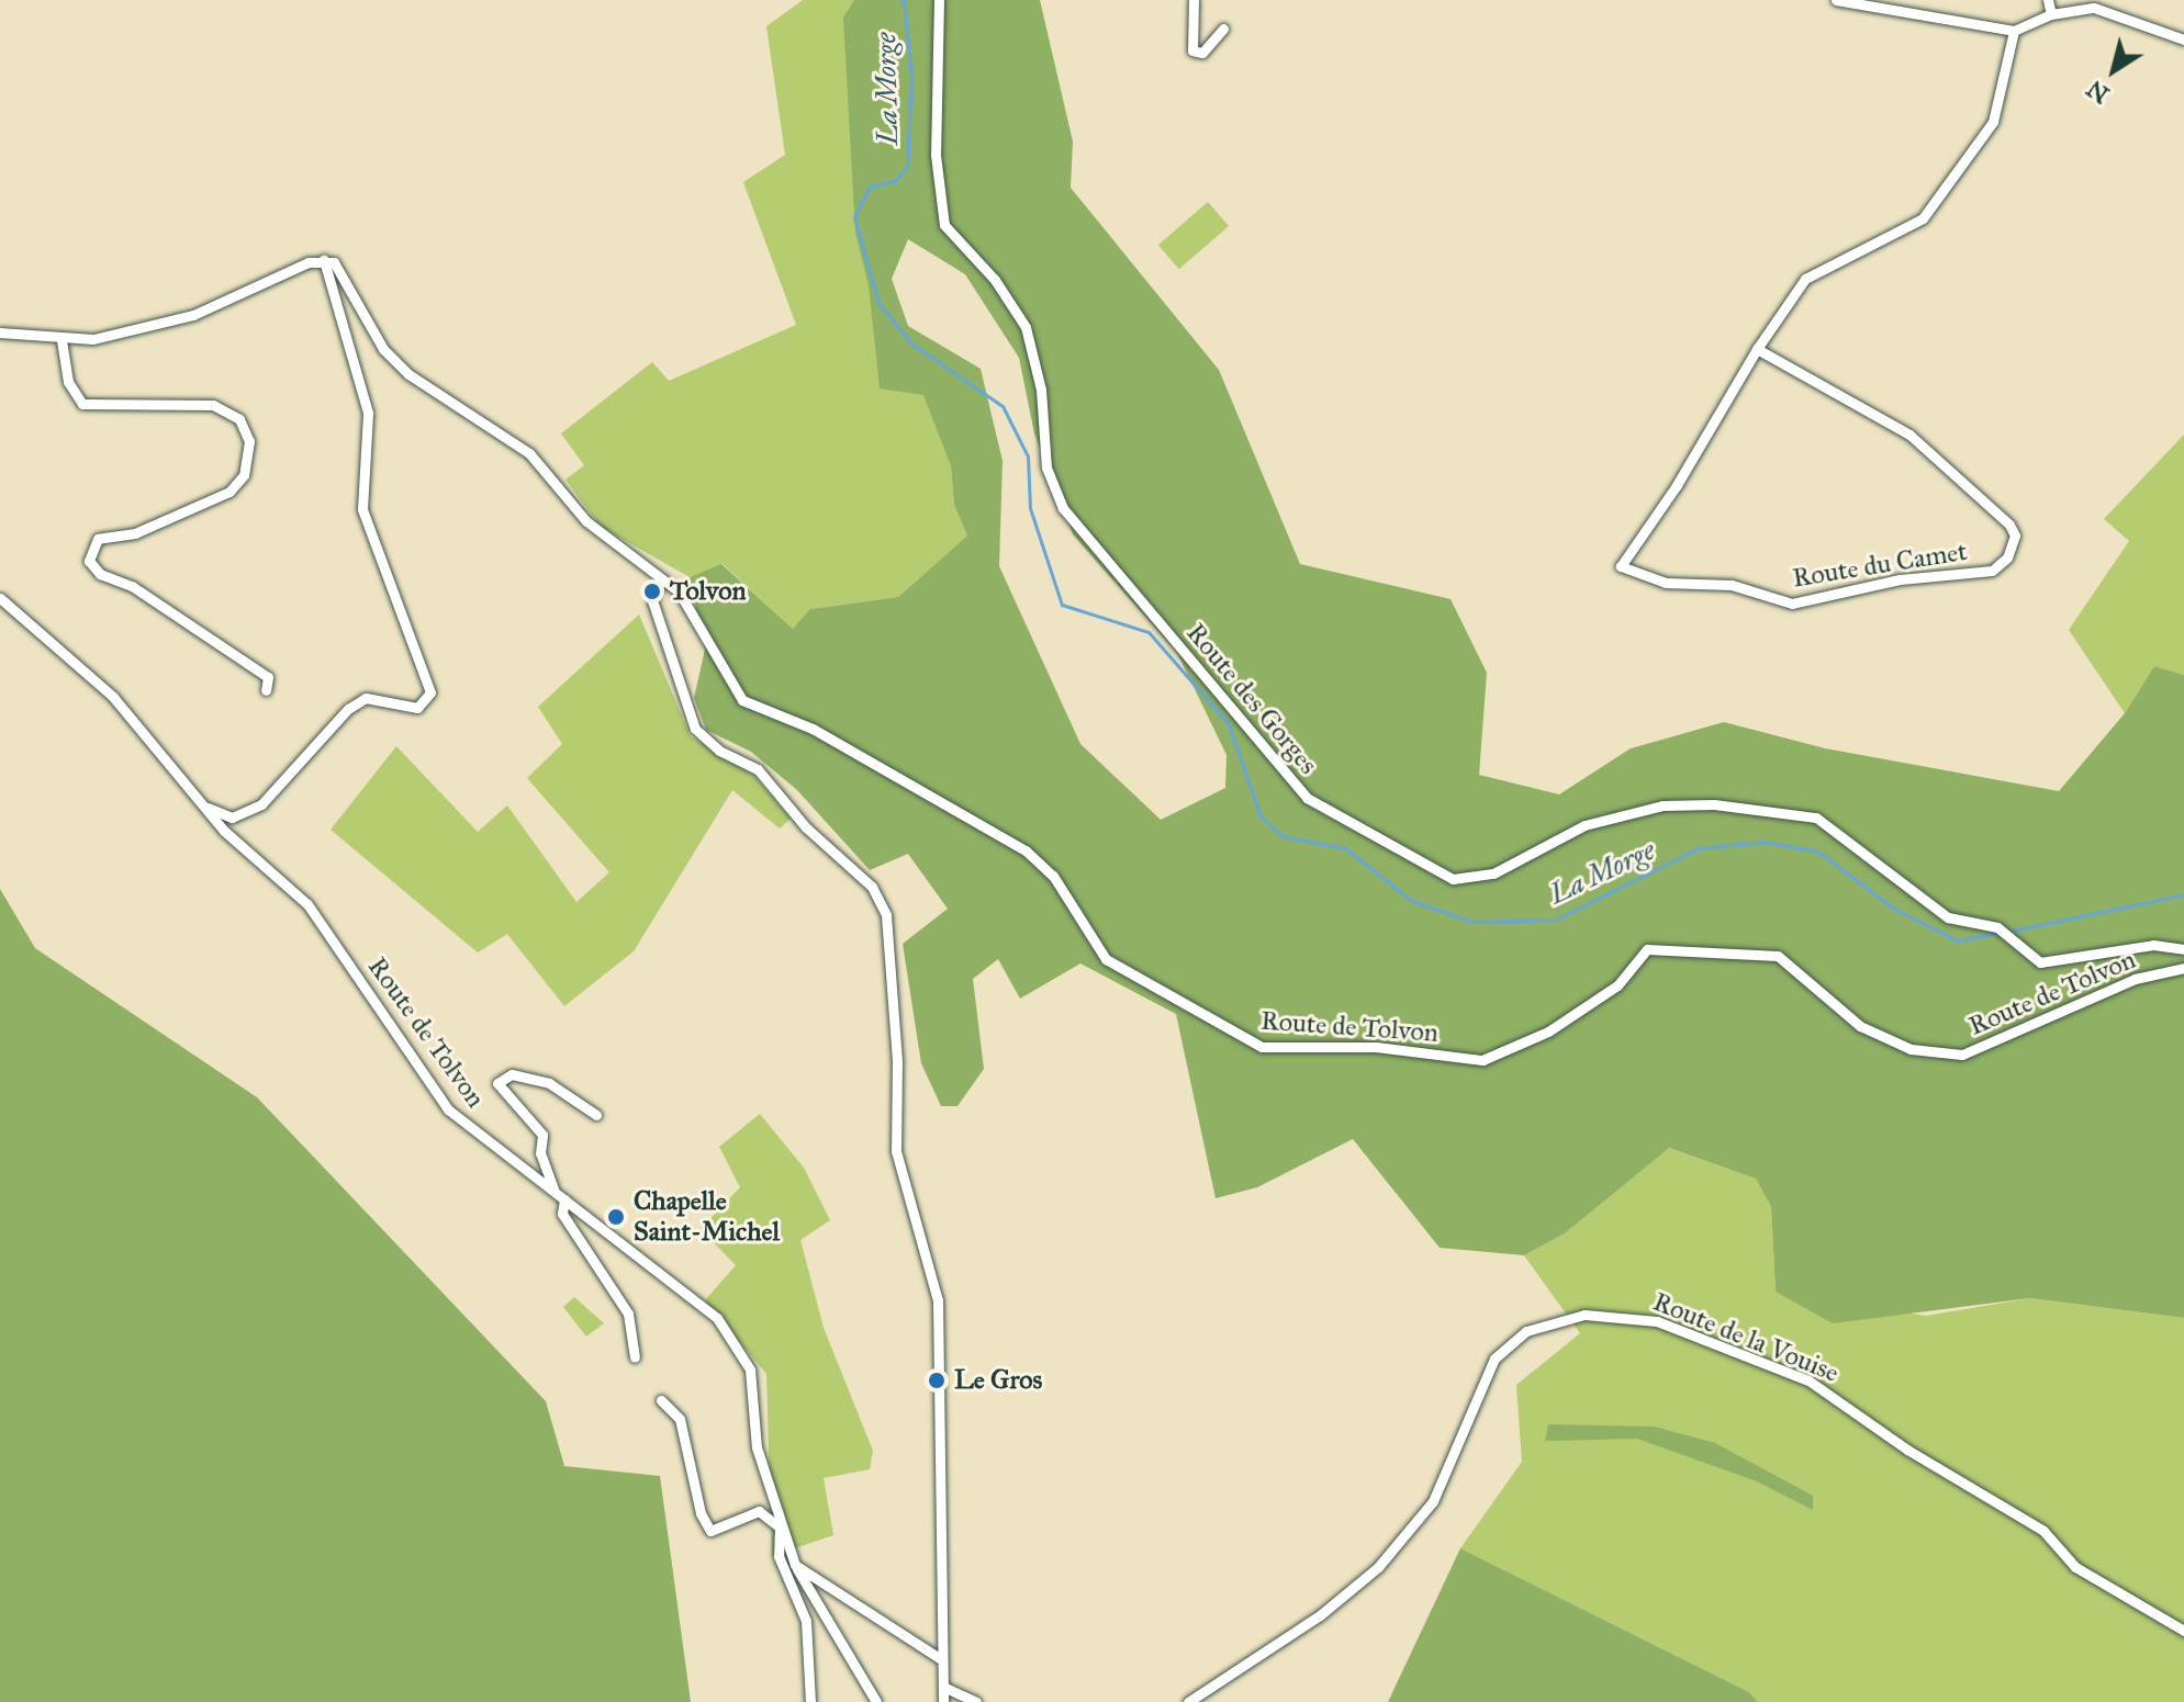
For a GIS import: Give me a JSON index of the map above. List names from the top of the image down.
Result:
{
  "streets": {
    "street": [
      "Route du Camet",
      "Route des Gorges",
      "Route de Tolvon",
      "Route de la Vouise"
    ]
  },
  "water": ["La Morge"],
  "places": ["Tolvon", "Chapelle Saint-Michel", "Le Gros"],
  "north": "bottom left"
}
